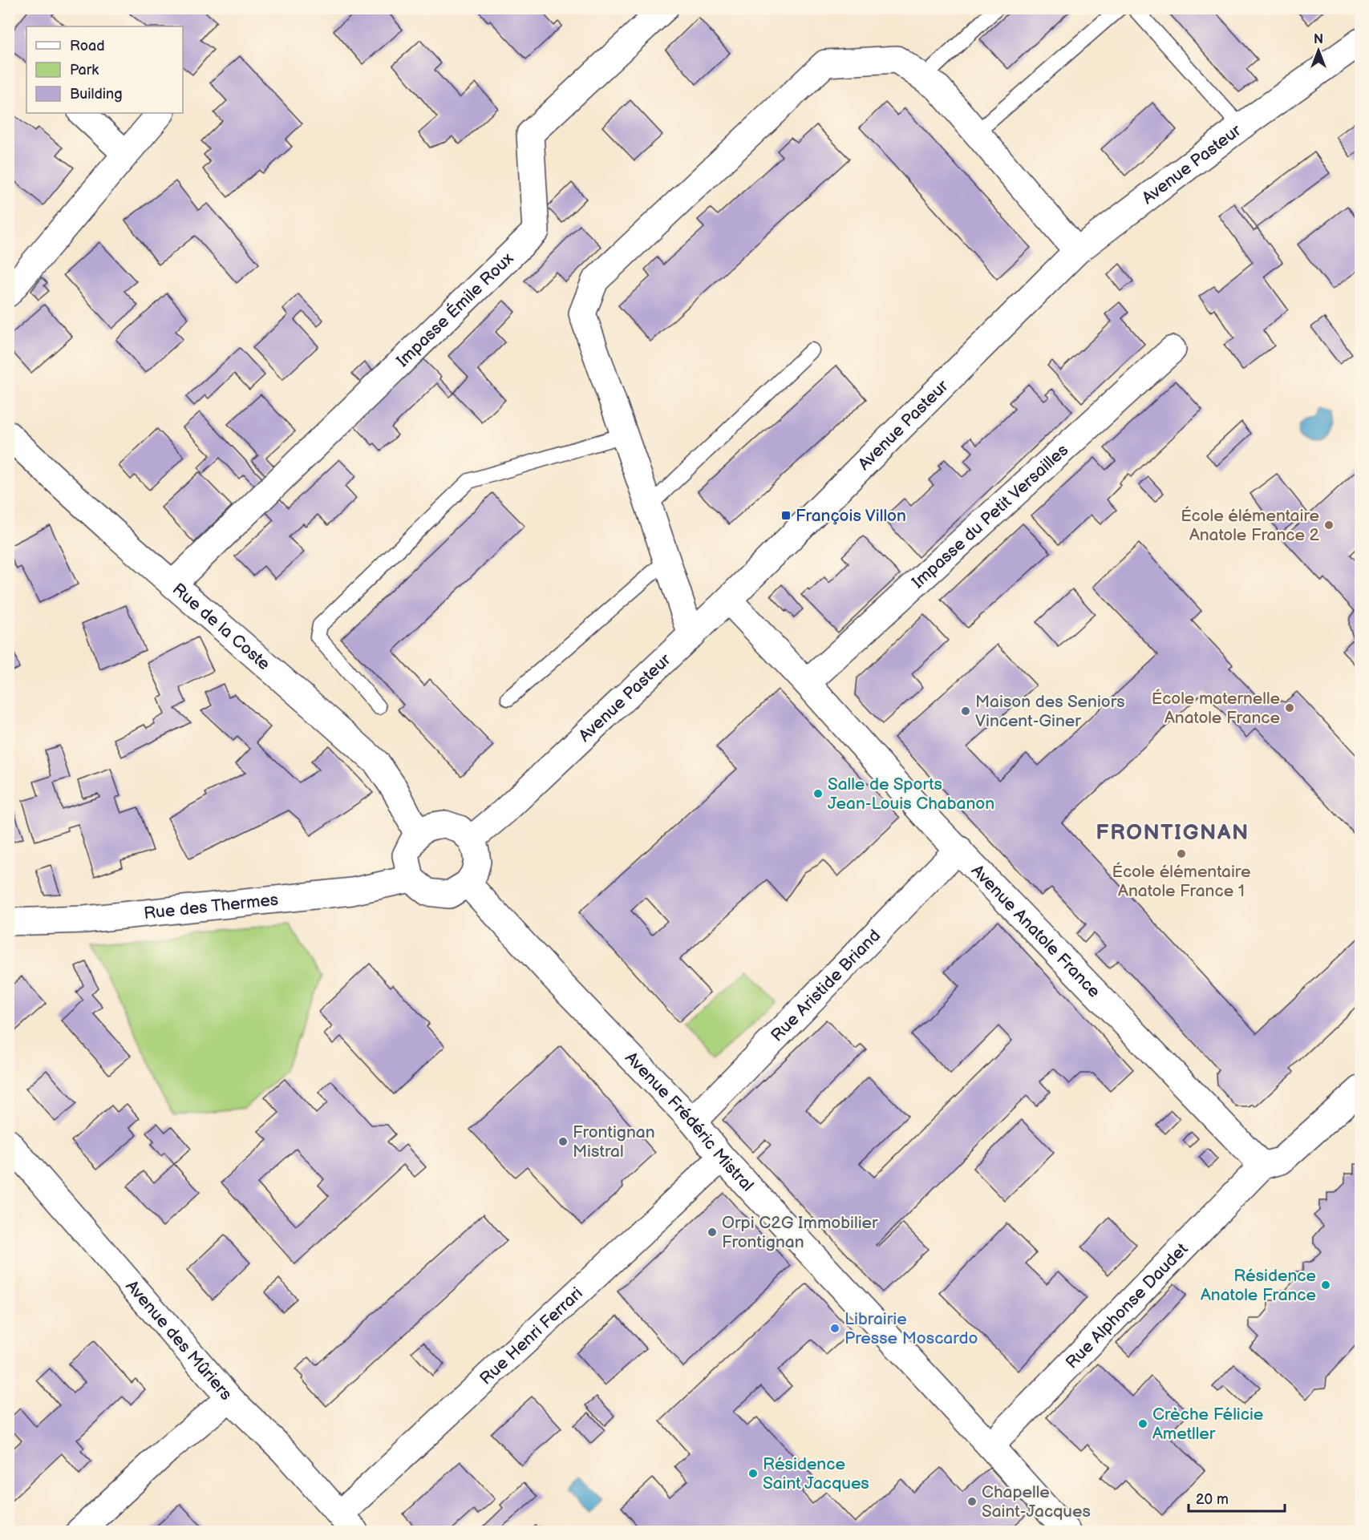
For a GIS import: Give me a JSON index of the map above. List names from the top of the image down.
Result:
{
  "streets": {
    "street": [
      "Avenue Pasteur",
      "Impasse Émile Roux",
      "Impasse du Petit Versailles",
      "Rue de la Coste",
      "Rue des Thermes",
      "Avenue Anatole France",
      "Rue Aristide Briand",
      "Avenue Frédéric Mistral",
      "Rue Alphonse Daudet",
      "Rue Henri Ferrari",
      "Avenue des Mûriers"
    ]
  },
  "crossings": [
    ["Avenue Pasteur", "Rue de la Coste"],
    ["Avenue Pasteur", "Rue des Thermes"],
    ["Avenue Pasteur", "Avenue Anatole France"],
    ["Avenue Pasteur", "Avenue Frédéric Mistral"],
    ["Impasse Émile Roux", "Rue de la Coste"],
    ["Impasse du Petit Versailles", "Avenue Anatole France"],
    ["Rue de la Coste", "Rue des Thermes"],
    ["Rue de la Coste", "Avenue Frédéric Mistral"],
    ["Rue des Thermes", "Avenue Frédéric Mistral"],
    ["Avenue Anatole France", "Rue Aristide Briand"],
    ["Avenue Anatole France", "Rue Alphonse Daudet"],
    ["Rue Aristide Briand", "Avenue Frédéric Mistral"],
    ["Avenue Frédéric Mistral", "Rue Alphonse Daudet"],
    ["Avenue Frédéric Mistral", "Rue Henri Ferrari"],
    ["Rue Henri Ferrari", "Avenue des Mûriers"]
  ],
  "districts": ["FRONTIGNAN"],
  "places": {
    "transit": ["François Villon"],
    "other": [
      "École élémentaire Anatole France 2",
      "École maternelle Anatole France",
      "Maison des Seniors Vincent-Giner",
      "Salle de Sports Jean-Louis Chabanon",
      "École élémentaire Anatole France 1",
      "Frontignan Mistral",
      "Orpi C2G Immobilier Frontignan",
      "Résidence Anatole France",
      "Librairie Presse Moscardo",
      "Crèche Félicie Ametller",
      "Résidence Saint Jacques",
      "Chapelle Saint-Jacques"
    ]
  },
  "legend": ["Road", "Park", "Building"],
  "scale_bar": "20 m",
  "north": "top"
}
